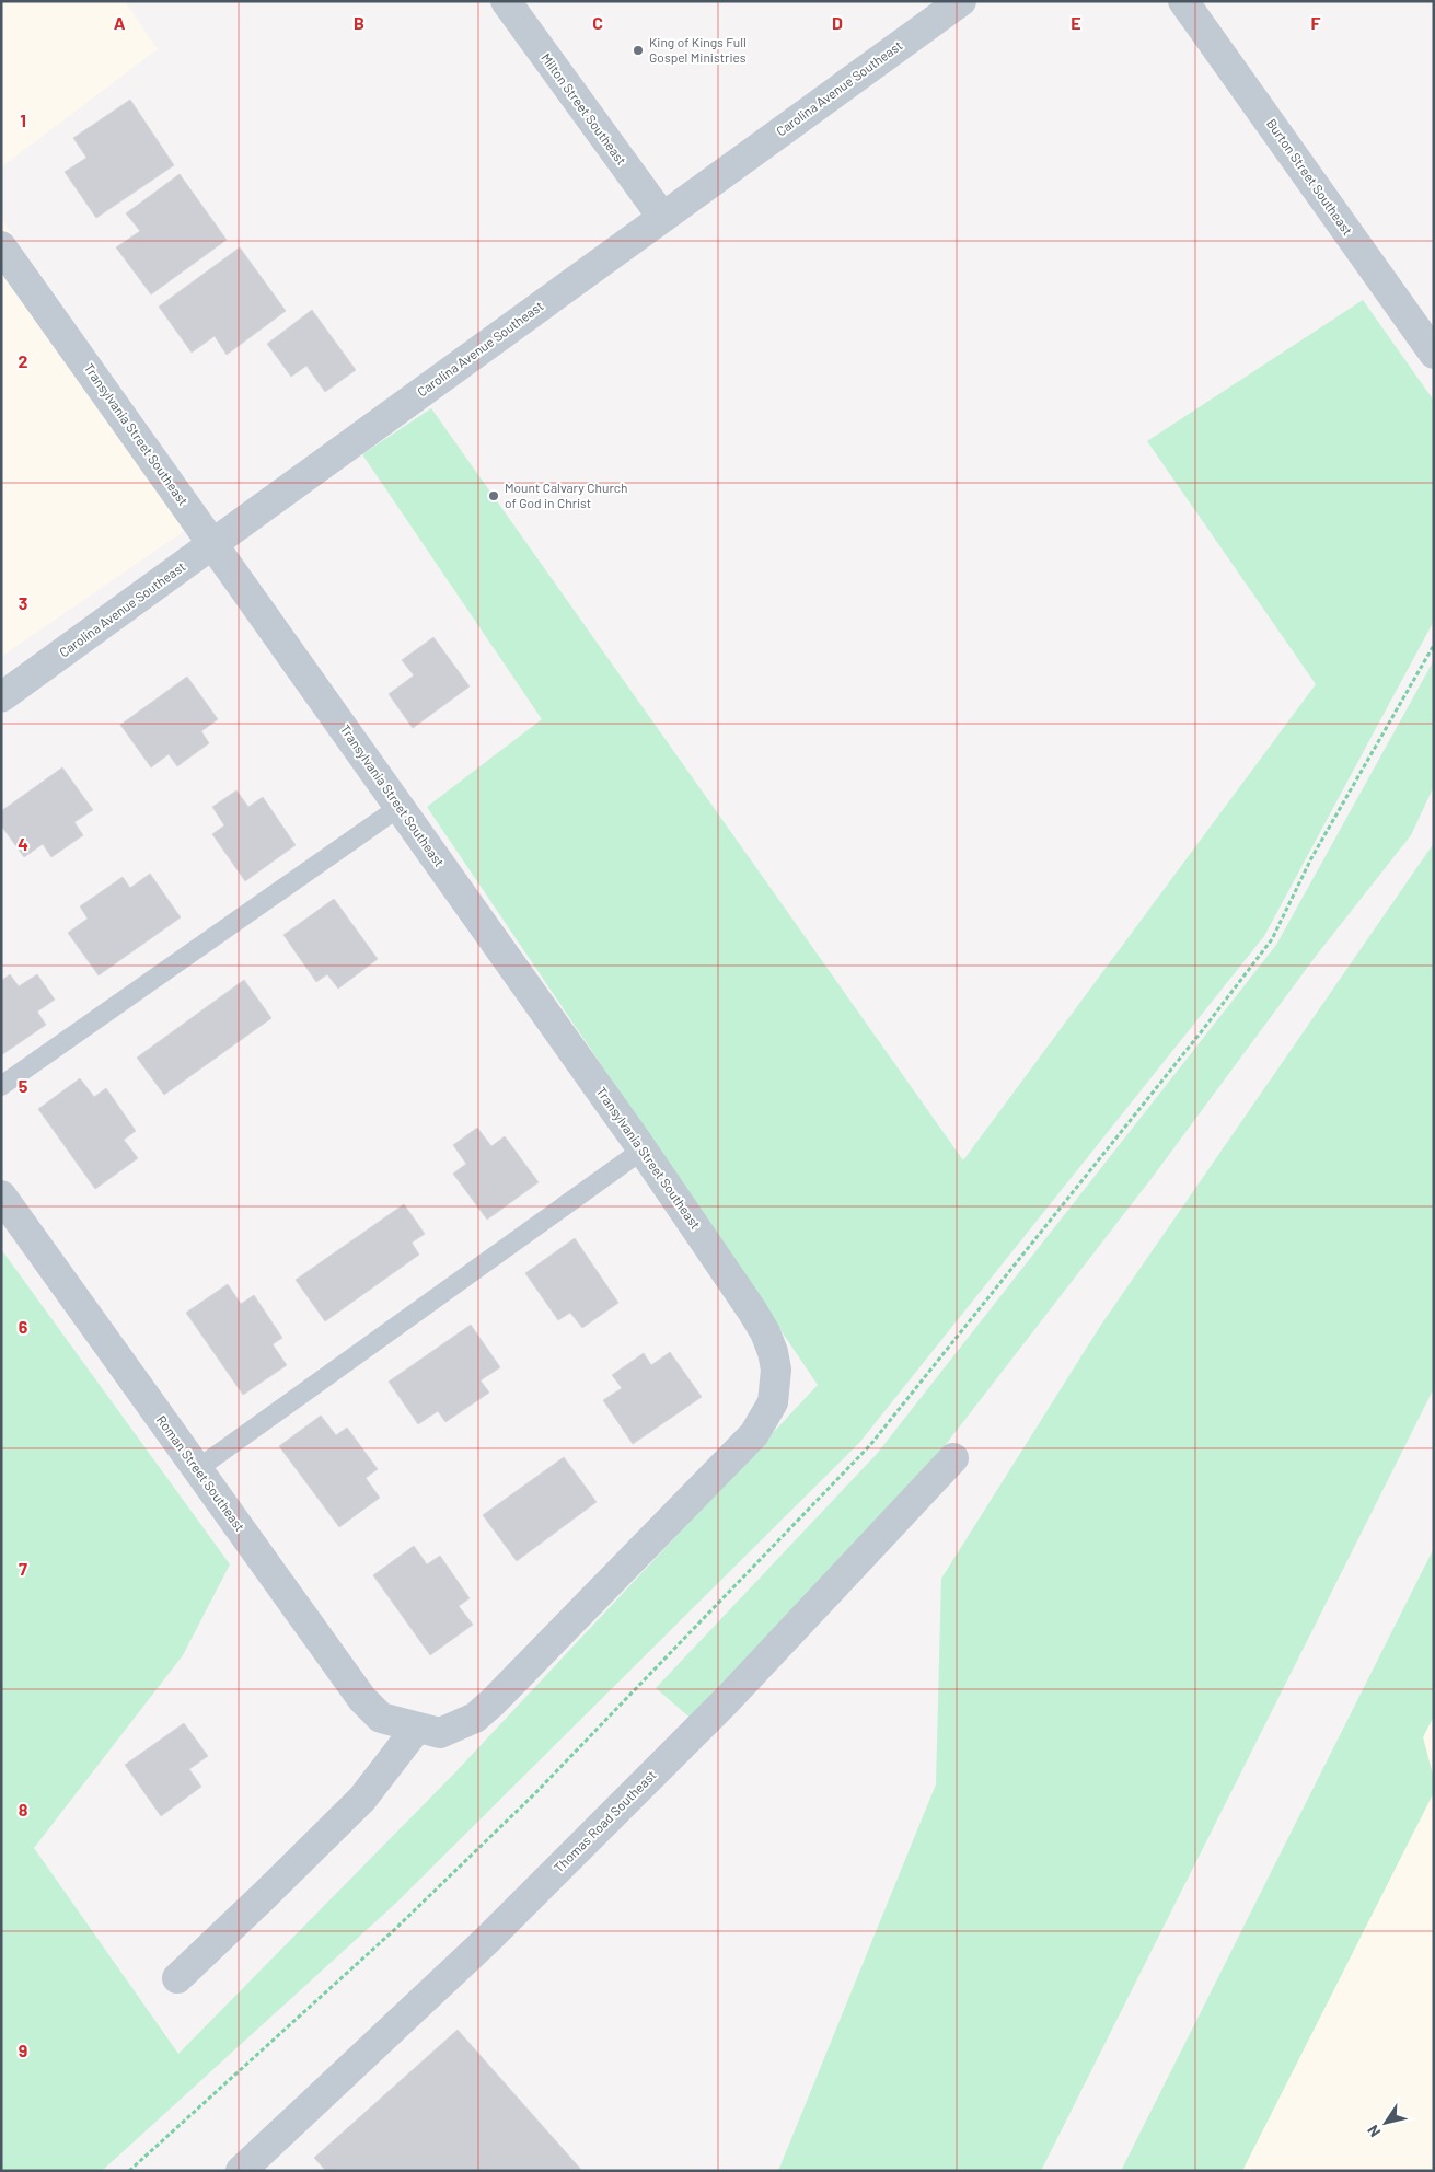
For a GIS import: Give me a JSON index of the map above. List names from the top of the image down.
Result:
{
  "streets": {
    "street": [
      "Carolina Avenue Southeast",
      "Milton Street Southeast",
      "Burton Street Southeast",
      "Transylvania Street Southeast",
      "Roman Street Southeast",
      "Thomas Road Southeast"
    ]
  },
  "crossings": [
    ["Carolina Avenue Southeast", "Milton Street Southeast"],
    ["Carolina Avenue Southeast", "Transylvania Street Southeast"],
    ["Transylvania Street Southeast", "Roman Street Southeast"]
  ],
  "places": ["King of Kings Full Gospel Ministries", "Mount Calvary Church of God in Christ"],
  "north": "bottom left",
  "grid": {
    "columns": [
      "A",
      "B",
      "C",
      "D",
      "E",
      "F"
    ],
    "rows": [
      "1",
      "2",
      "3",
      "4",
      "5",
      "6",
      "7",
      "8",
      "9"
    ]
  }
}
